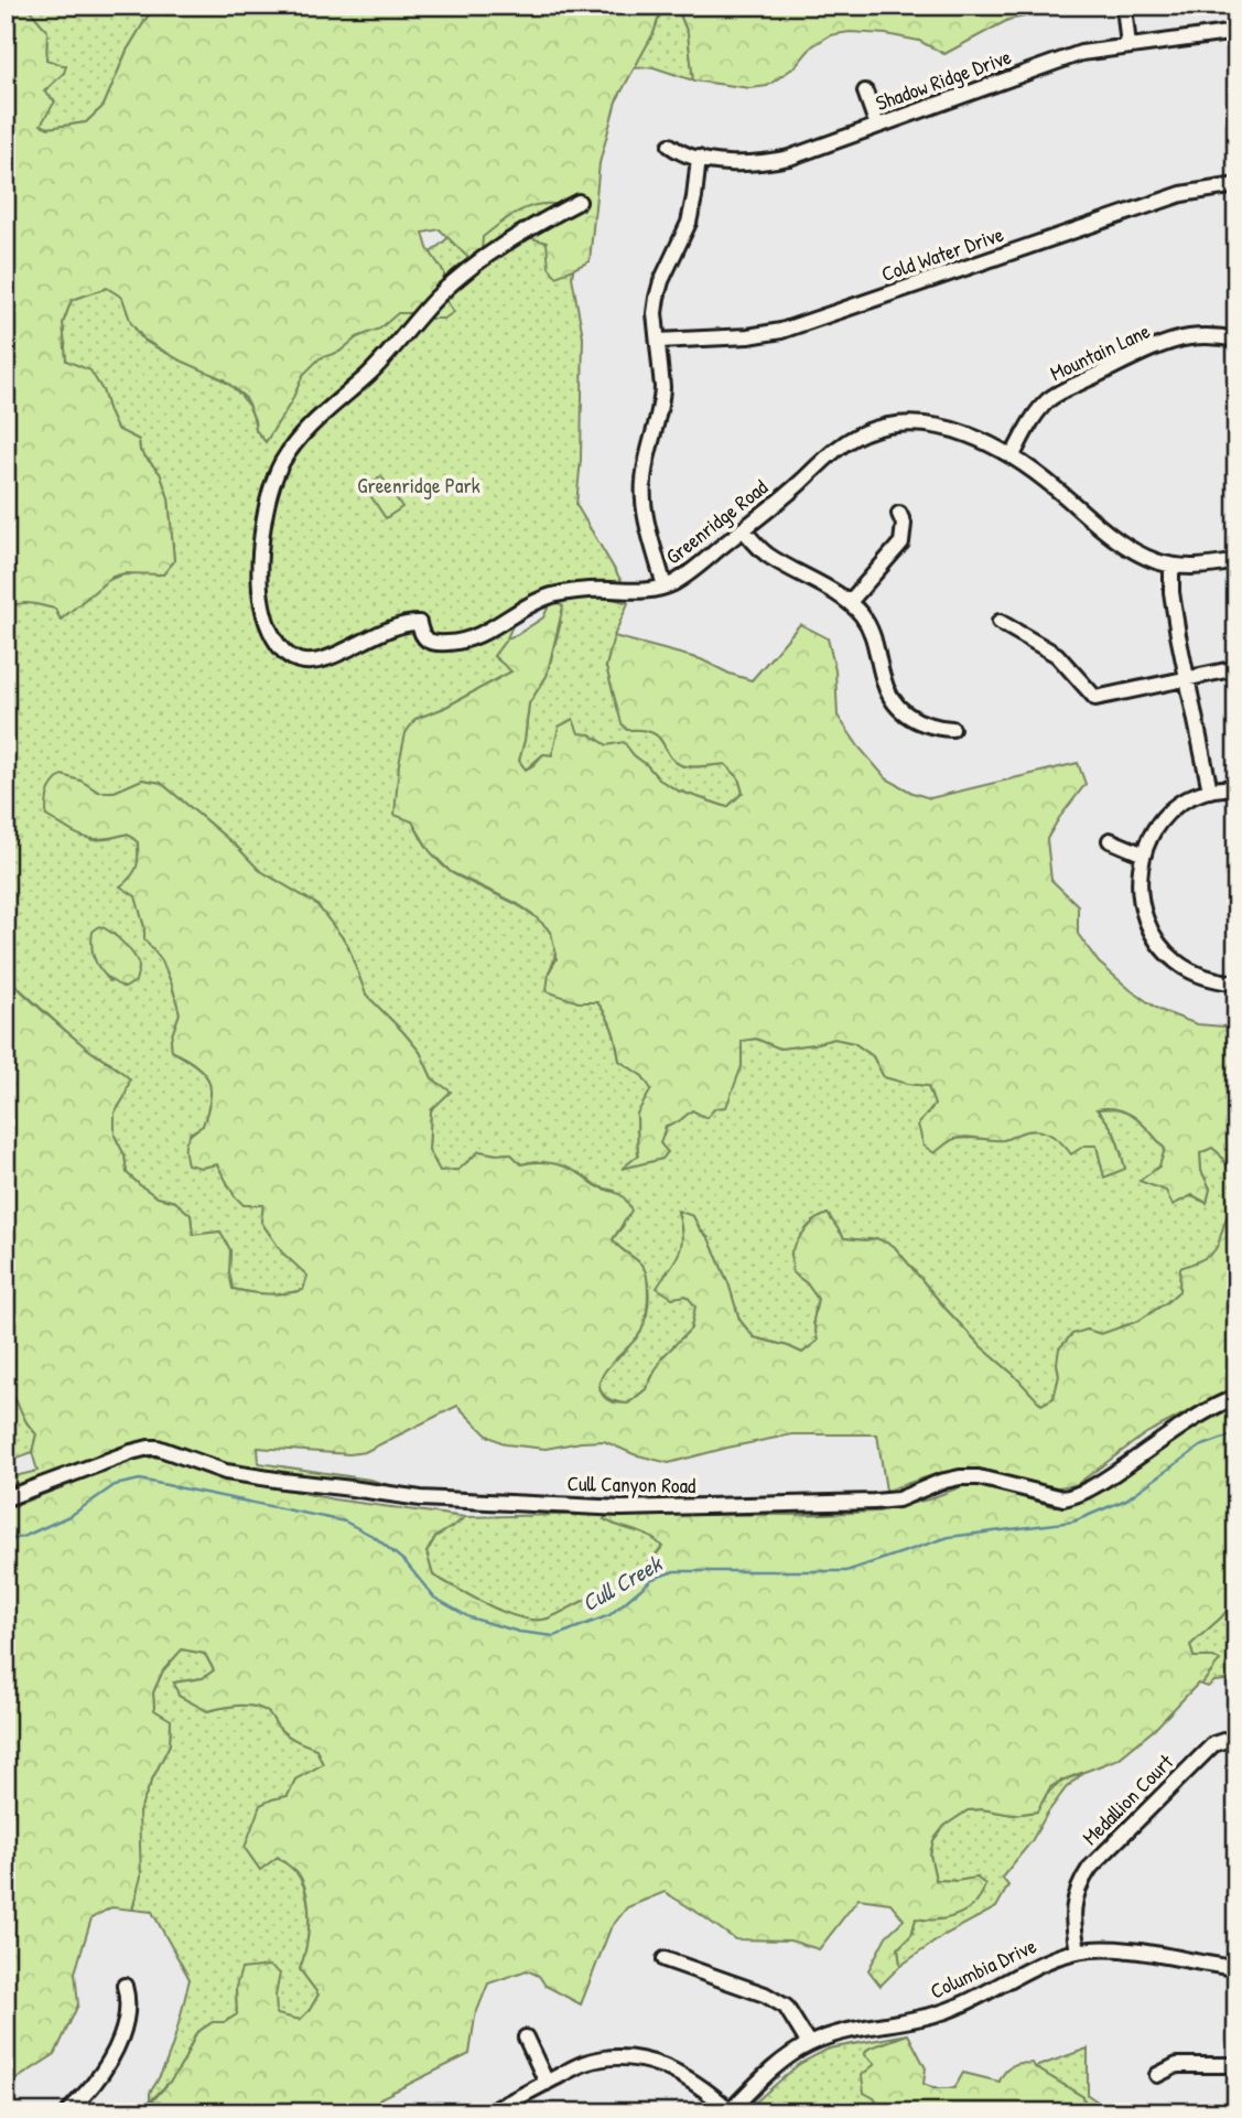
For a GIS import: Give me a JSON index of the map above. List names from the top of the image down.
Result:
{
  "streets": {
    "street": [
      "Shadow Ridge Drive",
      "Cold Water Drive",
      "Mountain Lane",
      "Greenridge Road",
      "Cull Canyon Road",
      "Medallion Court",
      "Columbia Drive"
    ]
  },
  "crossings": [
    ["Mountain Lane", "Greenridge Road"],
    ["Medallion Court", "Columbia Drive"]
  ],
  "water": ["Cull Creek"],
  "parks": ["Greenridge Park"]
}
